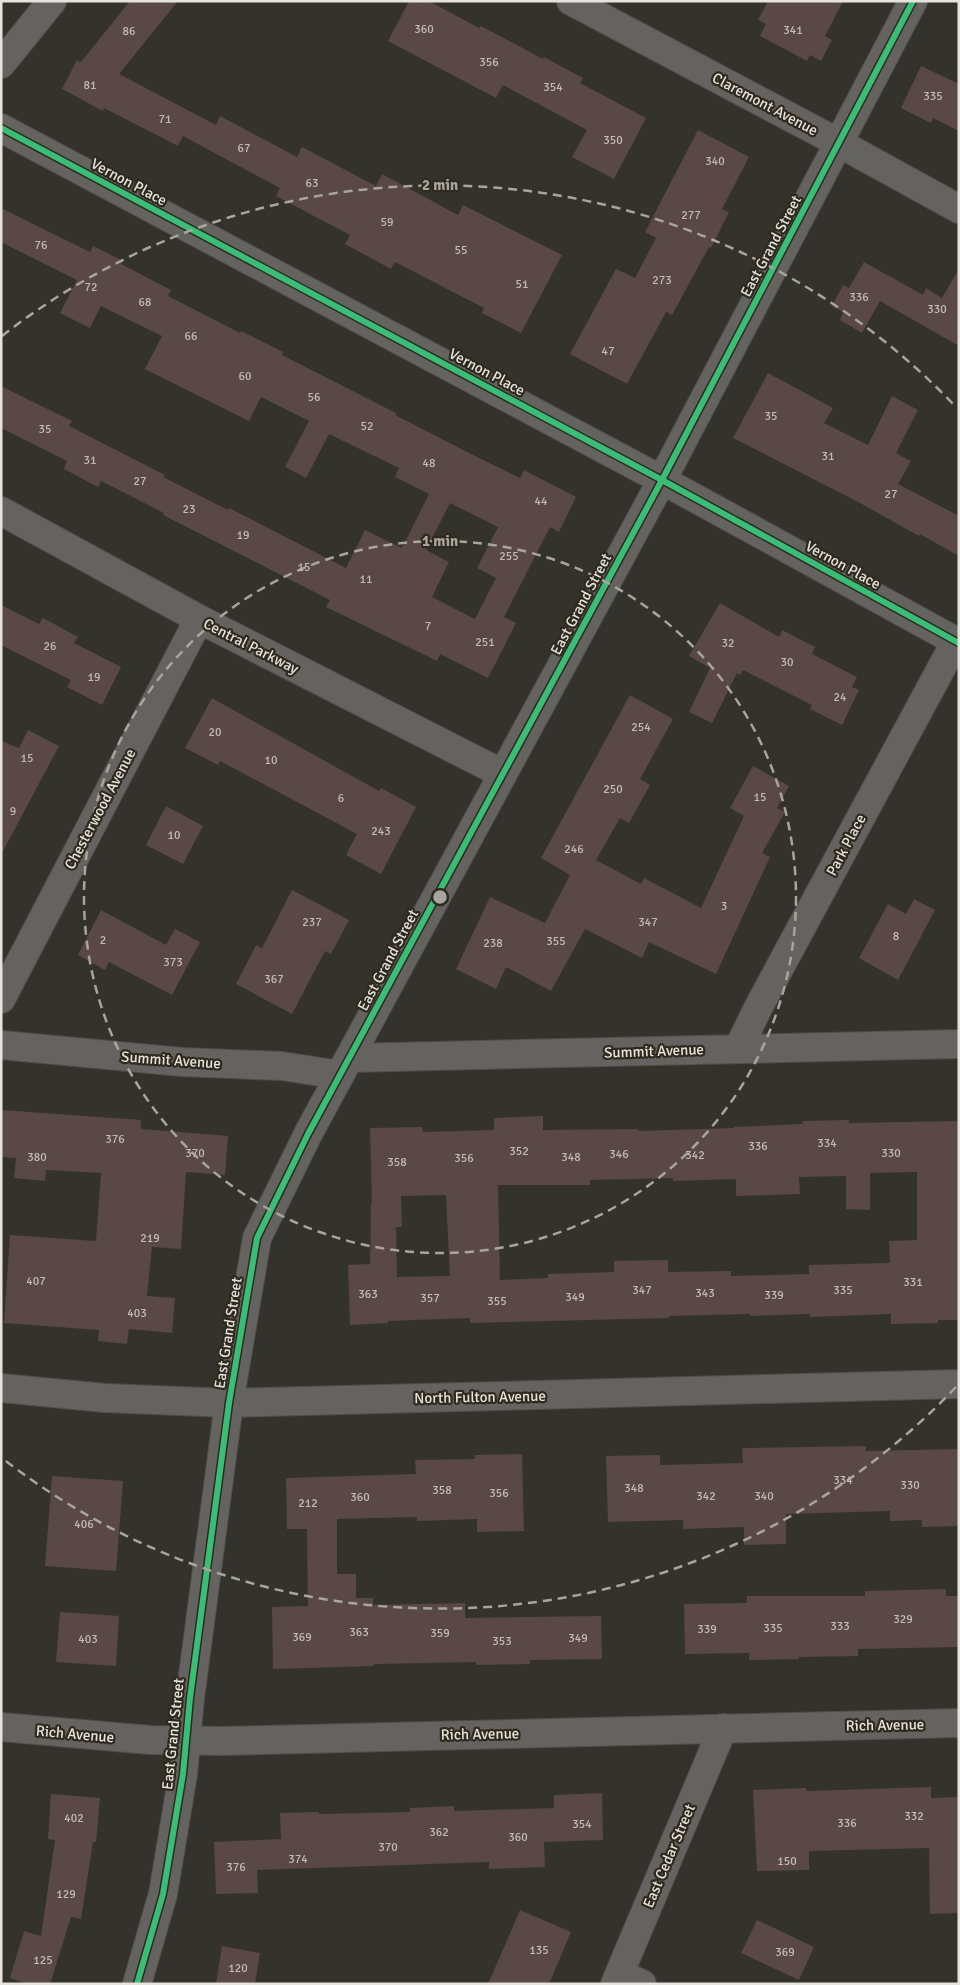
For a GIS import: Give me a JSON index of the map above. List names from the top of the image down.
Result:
{
  "streets": {
    "street": [
      "Claremont Avenue",
      "Vernon Place",
      "East Grand Street",
      "Central Parkway",
      "Chesterwood Avenue",
      "Park Place",
      "Summit Avenue",
      "North Fulton Avenue",
      "Rich Avenue",
      "East Cedar Street"
    ]
  },
  "crossings": [
    ["Claremont Avenue", "East Grand Street"],
    ["Vernon Place", "East Grand Street"],
    ["Vernon Place", "Park Place"],
    ["East Grand Street", "Central Parkway"],
    ["East Grand Street", "Summit Avenue"],
    ["East Grand Street", "North Fulton Avenue"],
    ["East Grand Street", "Rich Avenue"],
    ["Central Parkway", "Chesterwood Avenue"],
    ["Park Place", "Summit Avenue"],
    ["Rich Avenue", "East Cedar Street"]
  ],
  "house_numbers": [
    "360",
    "341",
    "86",
    "356",
    "81",
    "354",
    "335",
    "71",
    "350",
    "67",
    "340",
    "63",
    "277",
    "59",
    "76",
    "55",
    "273",
    "51",
    "72",
    "336",
    "68",
    "330",
    "66",
    "47",
    "60",
    "56",
    "35",
    "52",
    "35",
    "31",
    "31",
    "48",
    "27",
    "27",
    "44",
    "23",
    "19",
    "255",
    "15",
    "11",
    "7",
    "251",
    "32",
    "26",
    "30",
    "19",
    "24",
    "254",
    "20",
    "15",
    "10",
    "250",
    "15",
    "6",
    "9",
    "243",
    "10",
    "246",
    "3",
    "237",
    "347",
    "8",
    "2",
    "355",
    "238",
    "373",
    "367",
    "376",
    "334",
    "336",
    "352",
    "370",
    "330",
    "346",
    "342",
    "380",
    "348",
    "356",
    "358",
    "219",
    "407",
    "331",
    "347",
    "335",
    "343",
    "363",
    "339",
    "349",
    "357",
    "355",
    "403",
    "334",
    "330",
    "348",
    "358",
    "356",
    "342",
    "340",
    "360",
    "212",
    "406",
    "329",
    "333",
    "335",
    "339",
    "363",
    "359",
    "369",
    "349",
    "403",
    "353",
    "332",
    "402",
    "336",
    "354",
    "362",
    "360",
    "370",
    "374",
    "150",
    "376",
    "129",
    "135",
    "369",
    "125",
    "120"
  ],
  "rings": ["2 min", "1 min"]
}
